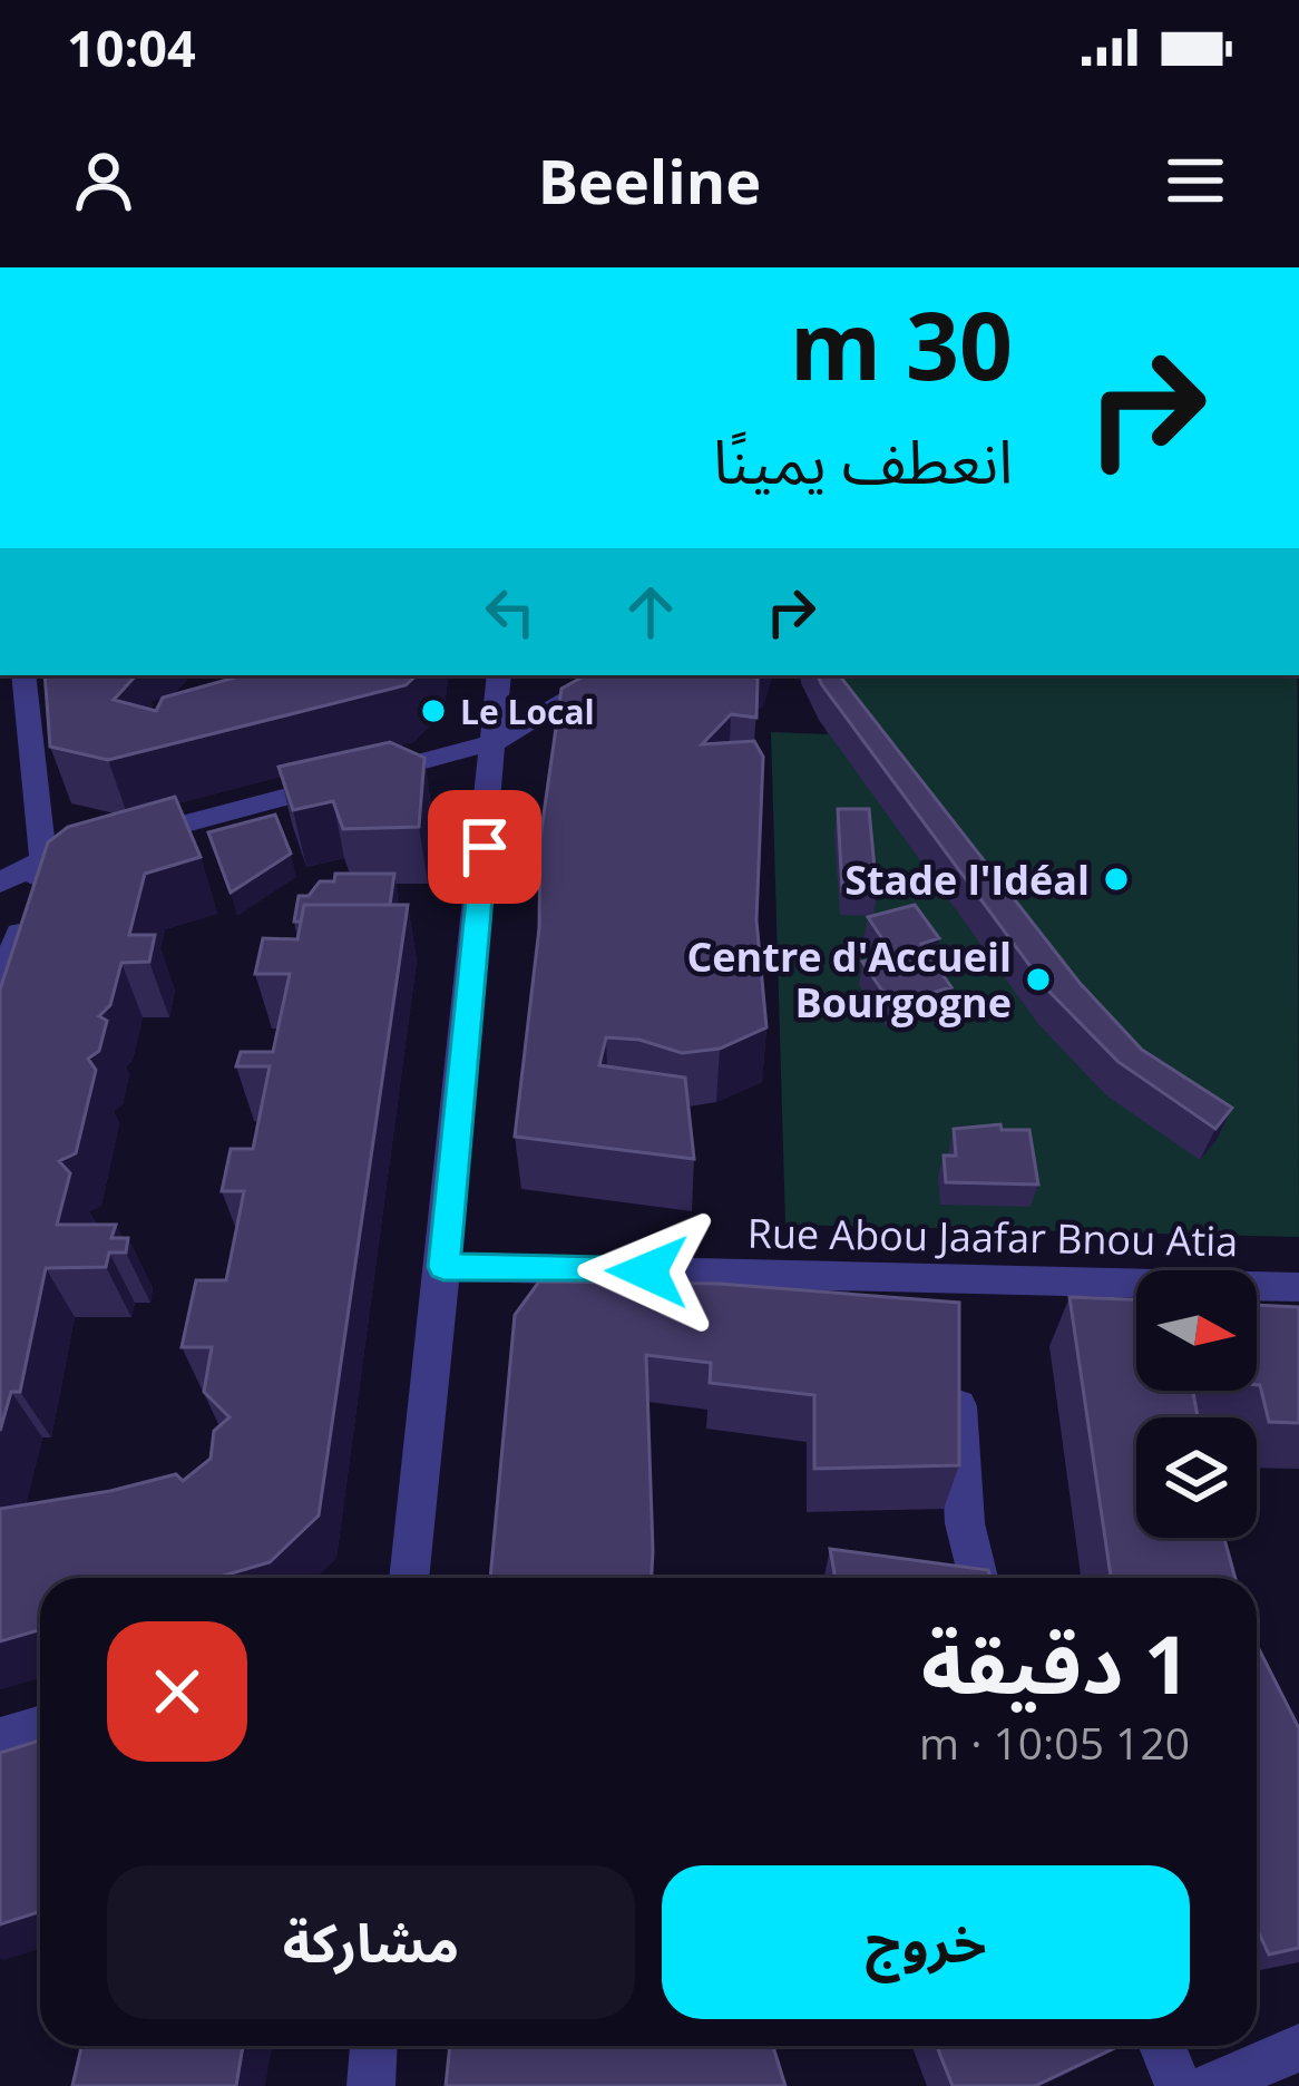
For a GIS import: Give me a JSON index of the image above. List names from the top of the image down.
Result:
{
  "streets": {
    "street": ["Rue Abou Jaafar Bnou Atia"]
  },
  "places": ["Le Local", "Stade l'Idéal", "Centre d'Accueil Bourgogne"],
  "north": "right",
  "page": {
    "status": "10:04",
    "header": "Beeline",
    "turn": ["30 m", "انعطف يمينًا"],
    "heading": ["1 دقيقة", "120 m · 10:05"],
    "buttons": ["خروج", "مشاركة"]
  }
}
